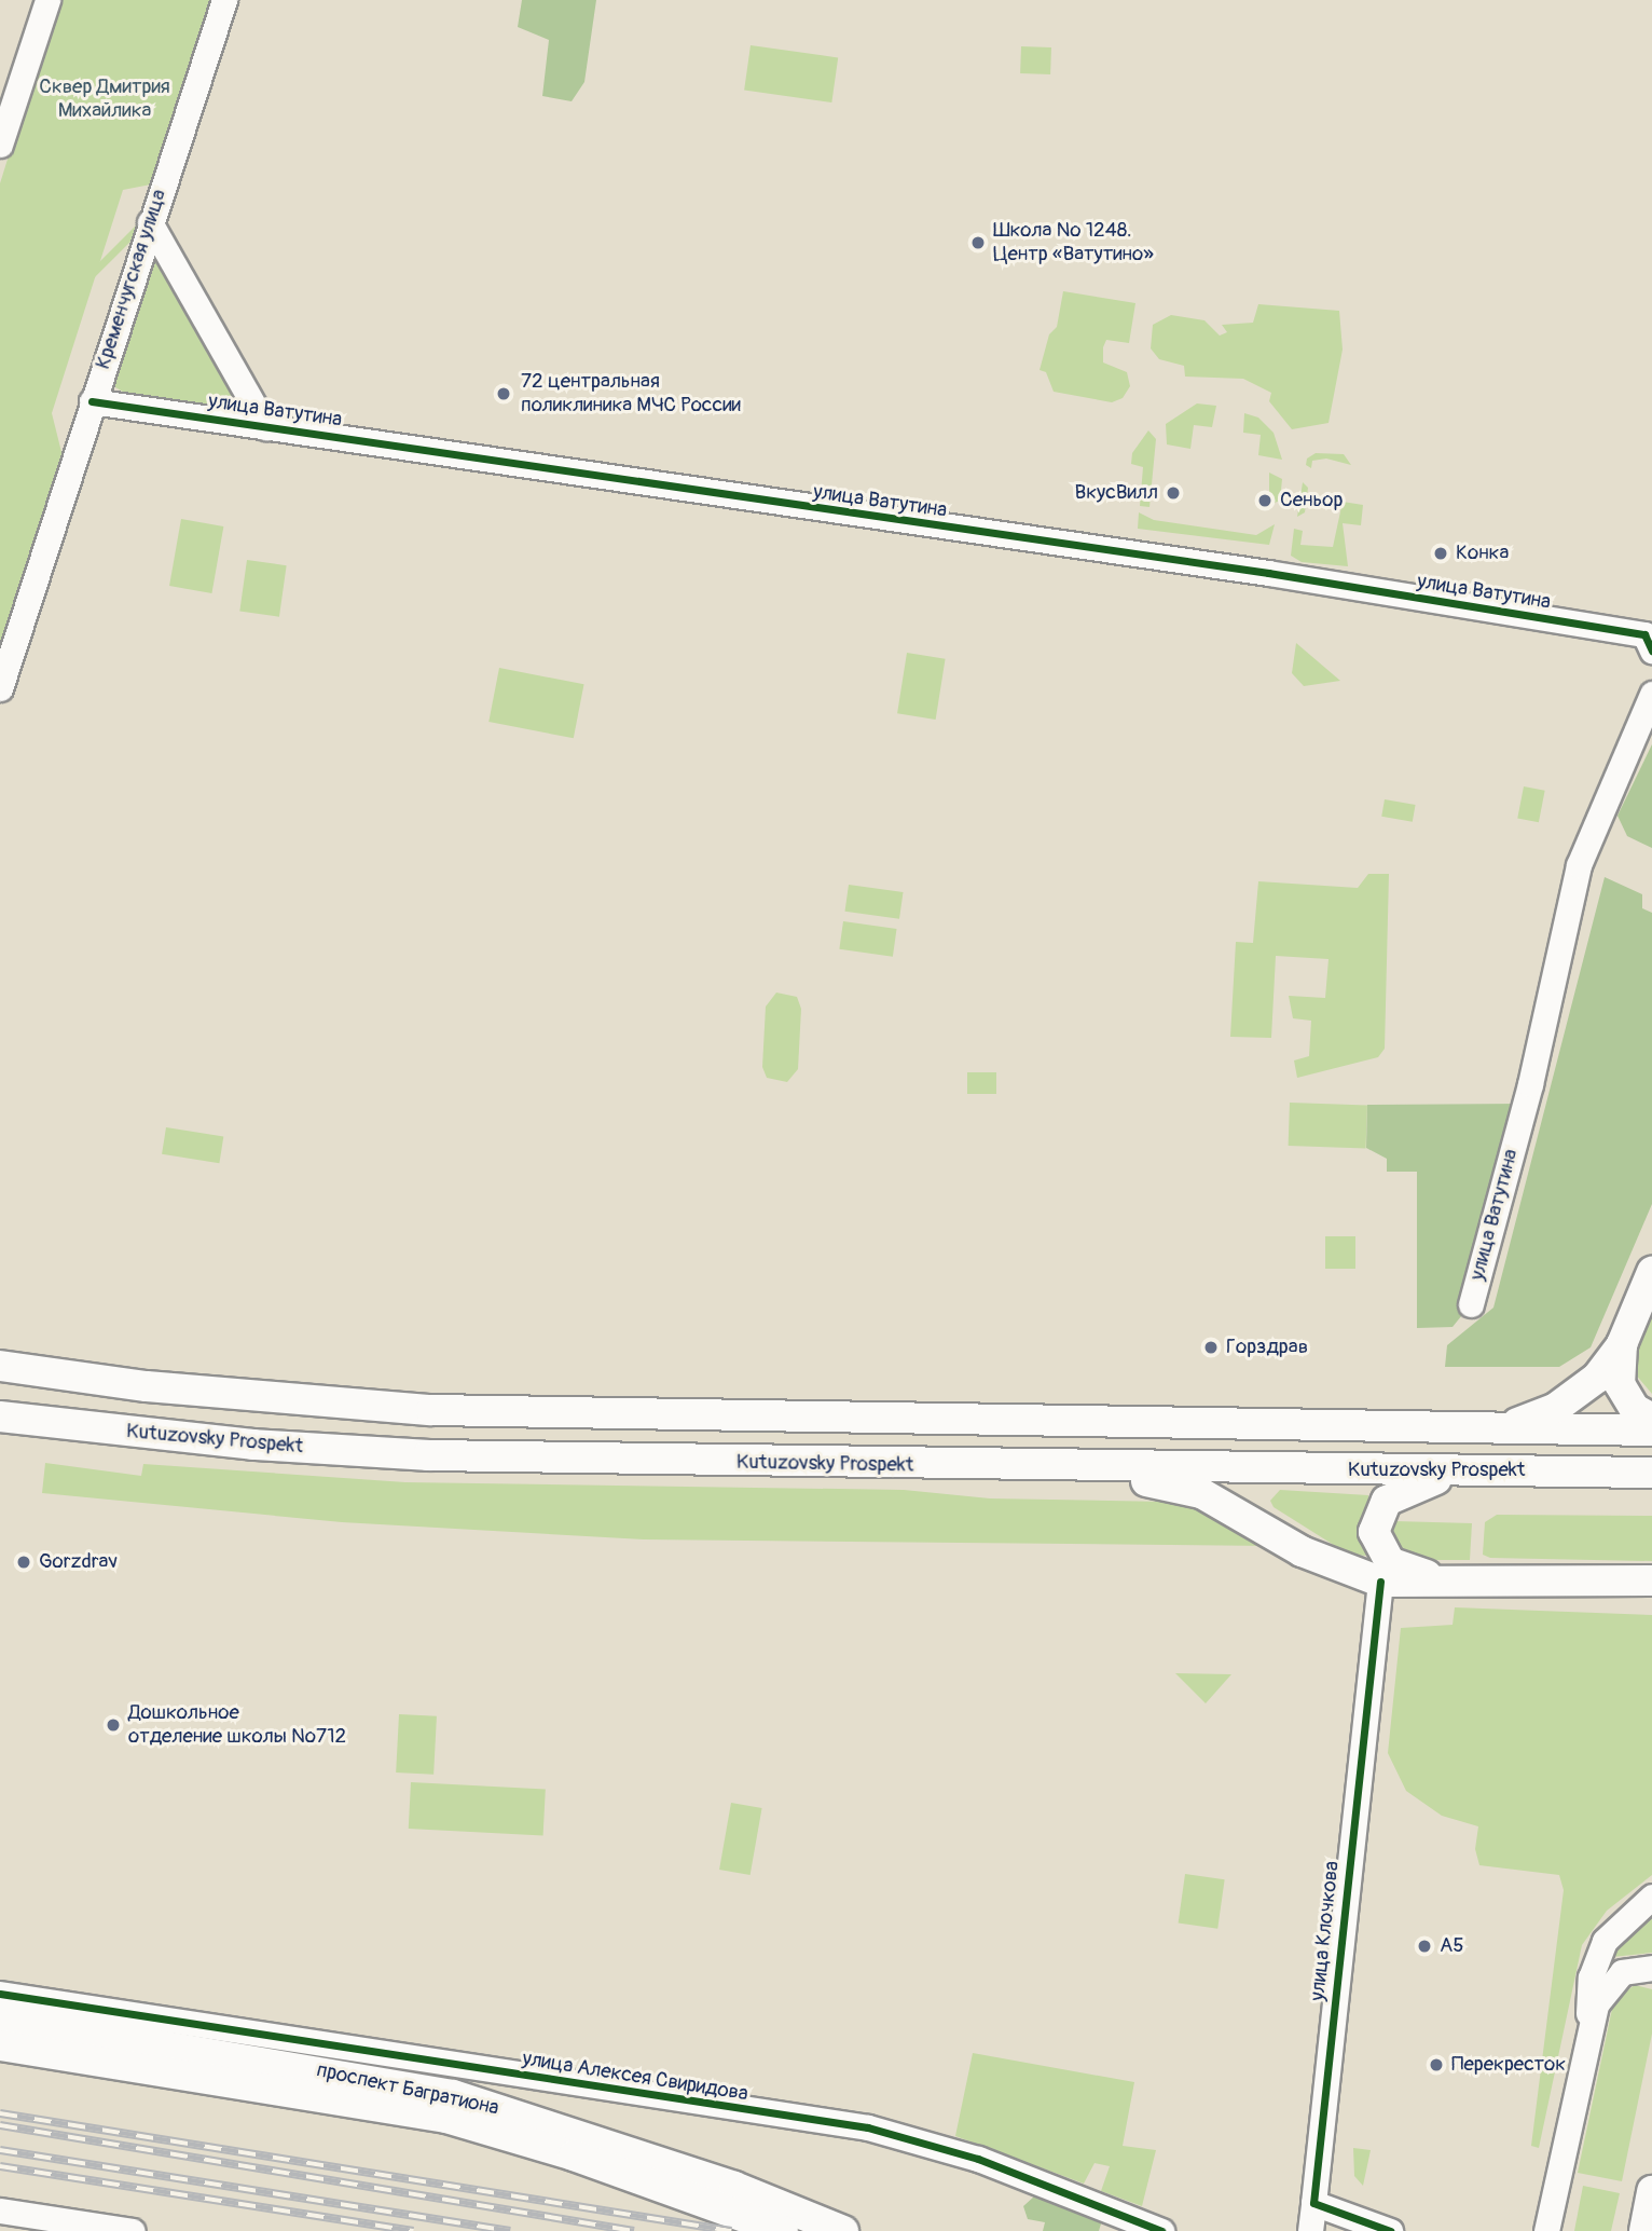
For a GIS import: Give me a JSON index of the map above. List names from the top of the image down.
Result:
{
  "streets": {
    "main road": ["Kutuzovsky Prospekt", "проспект Багратиона"],
    "street": [
      "Кременчугская улица",
      "улица Ватутина",
      "улица Клочкова",
      "улица Алексея Свиридова"
    ]
  },
  "crossings": [
    ["Кременчугская улица", "улица Ватутина"]
  ],
  "parks": ["Сквер Дмитрия Михайлика"],
  "places": [
    "Школа № 1248. Центр «Ватутино»",
    "72 центральная поликлиника МЧС России",
    "ВкусВилл",
    "Сеньор",
    "Конка",
    "Горздрав",
    "Gorzdrav",
    "Дошкольное отделение школы №712",
    "А5",
    "Перекресток"
  ]
}
